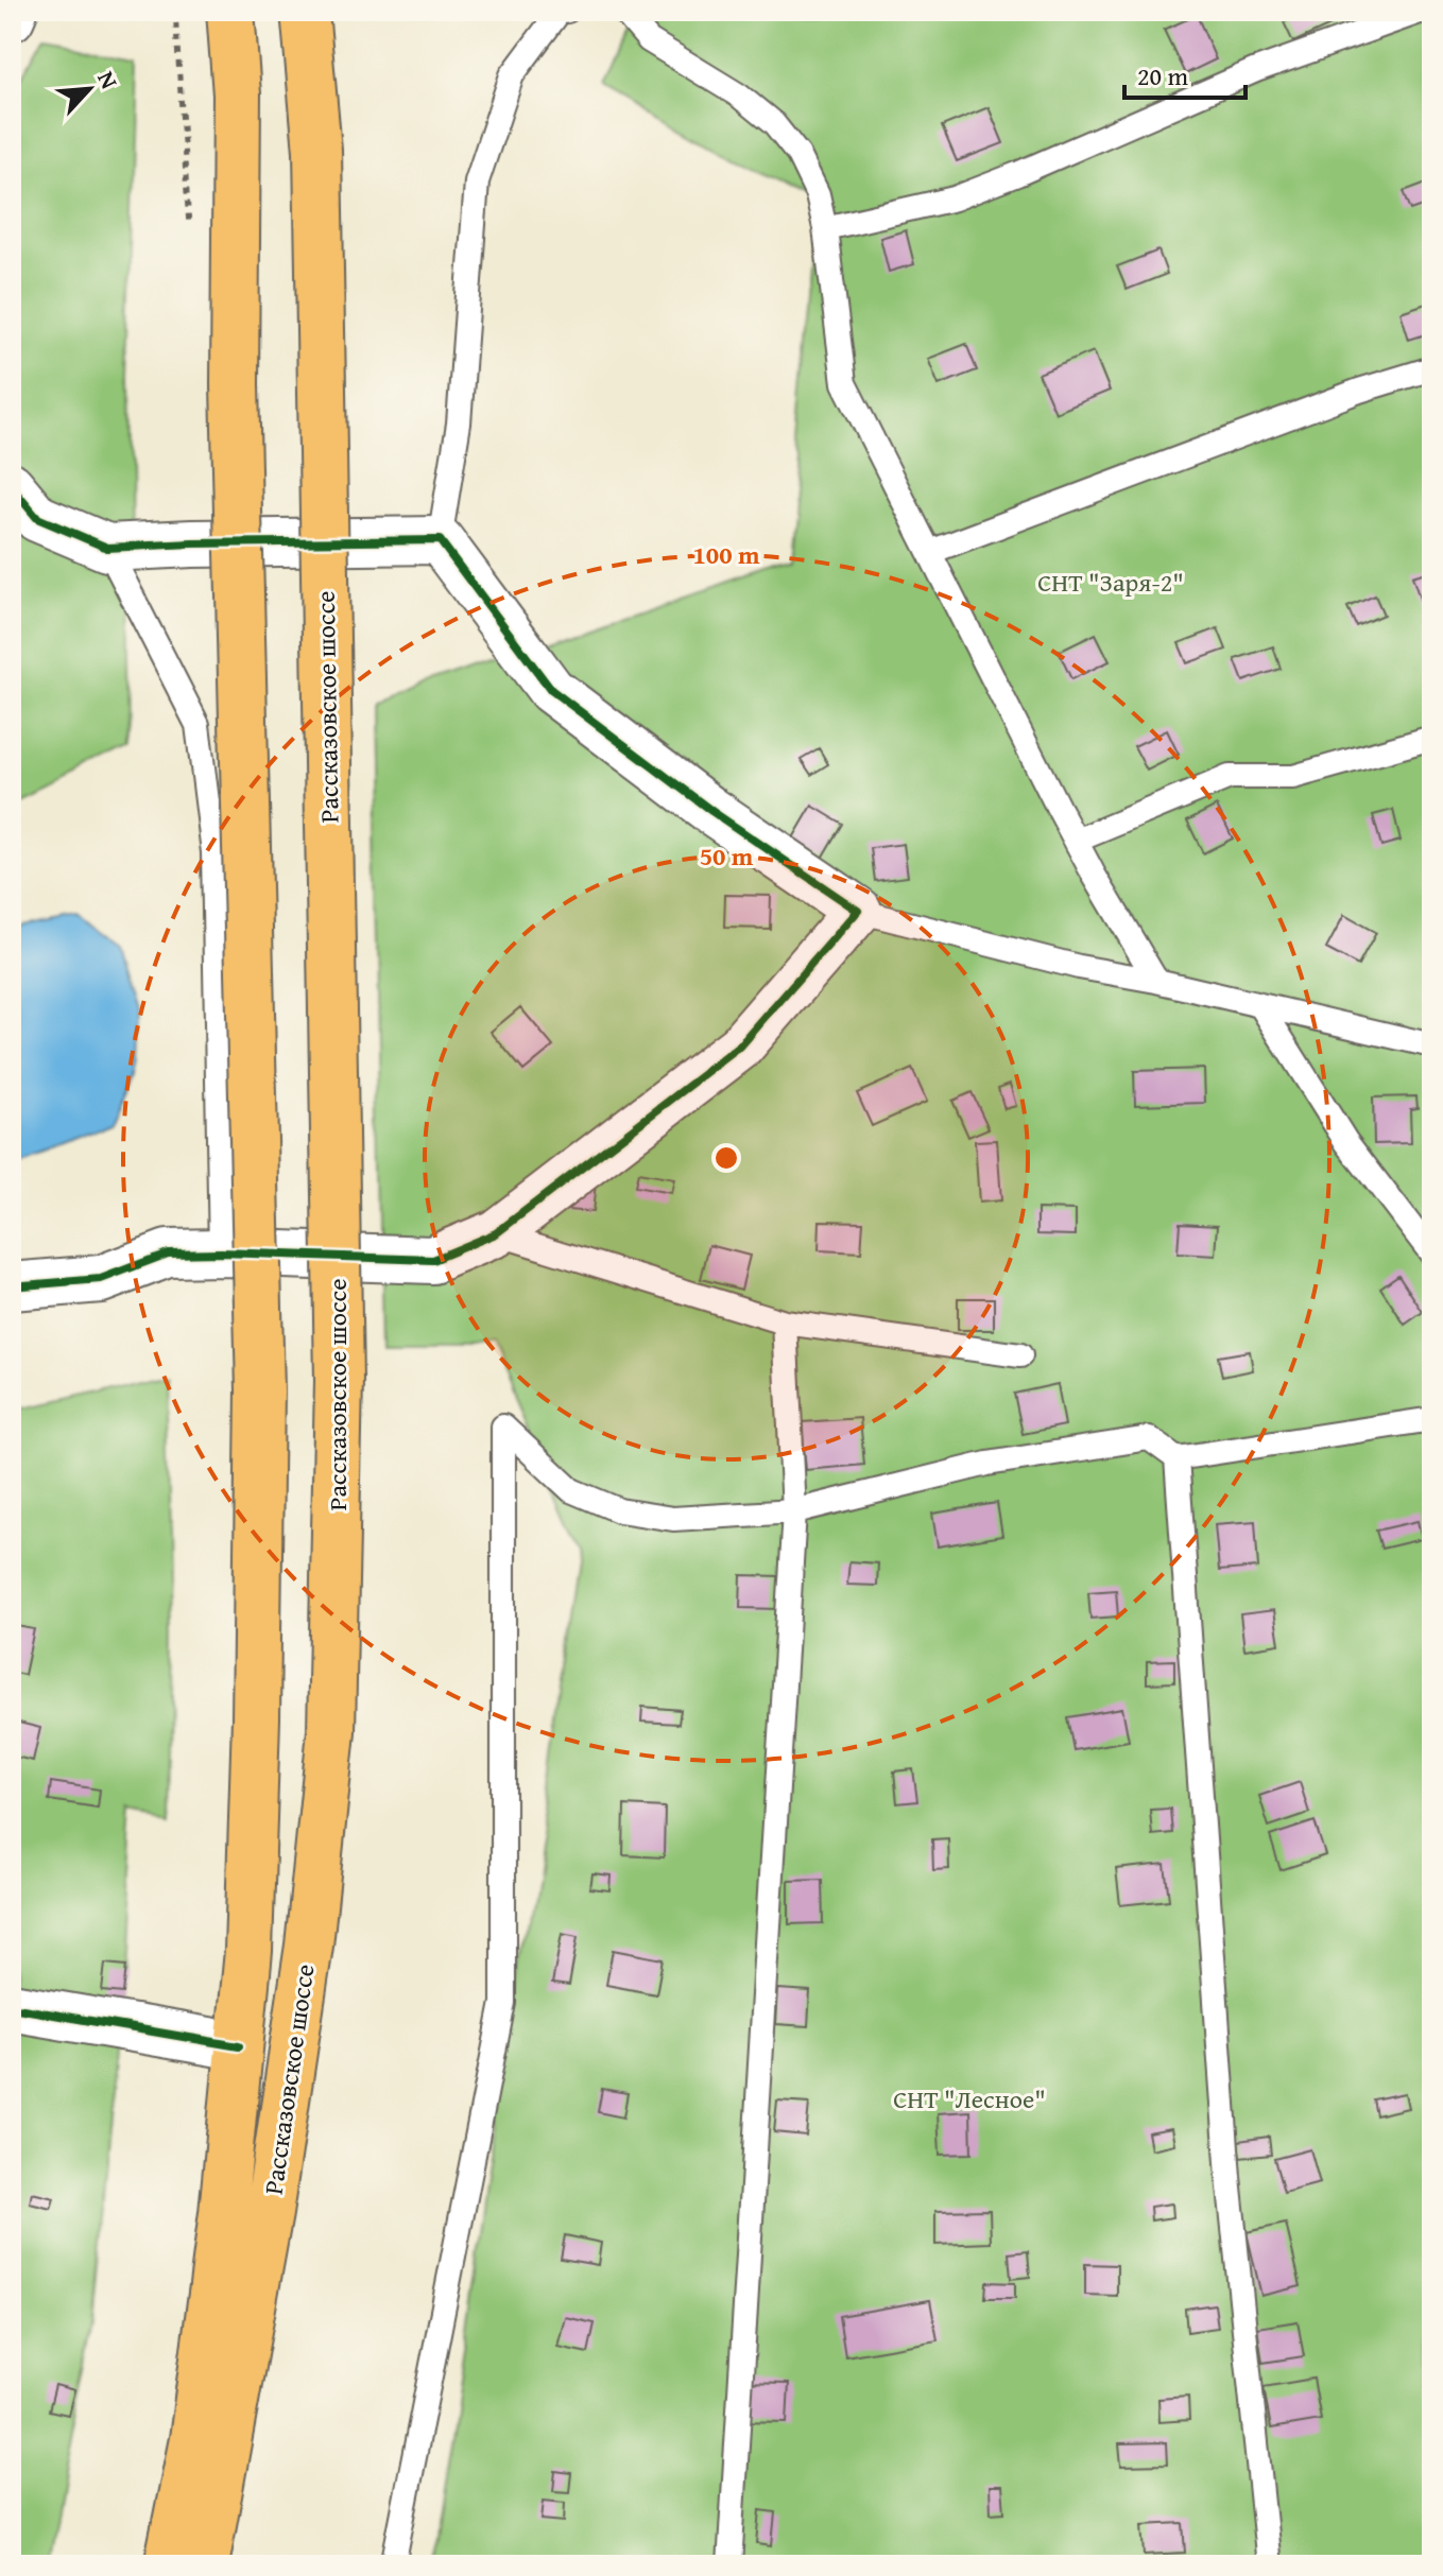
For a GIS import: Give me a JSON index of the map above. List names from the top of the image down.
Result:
{
  "streets": {
    "main road": ["Рассказовское шоссе"]
  },
  "parks": ["СНТ \"Заря-2\"", "СНТ \"Лесное\""],
  "scale_bar": "20 m",
  "north": "top right",
  "rings": ["100 m", "50 m"]
}
